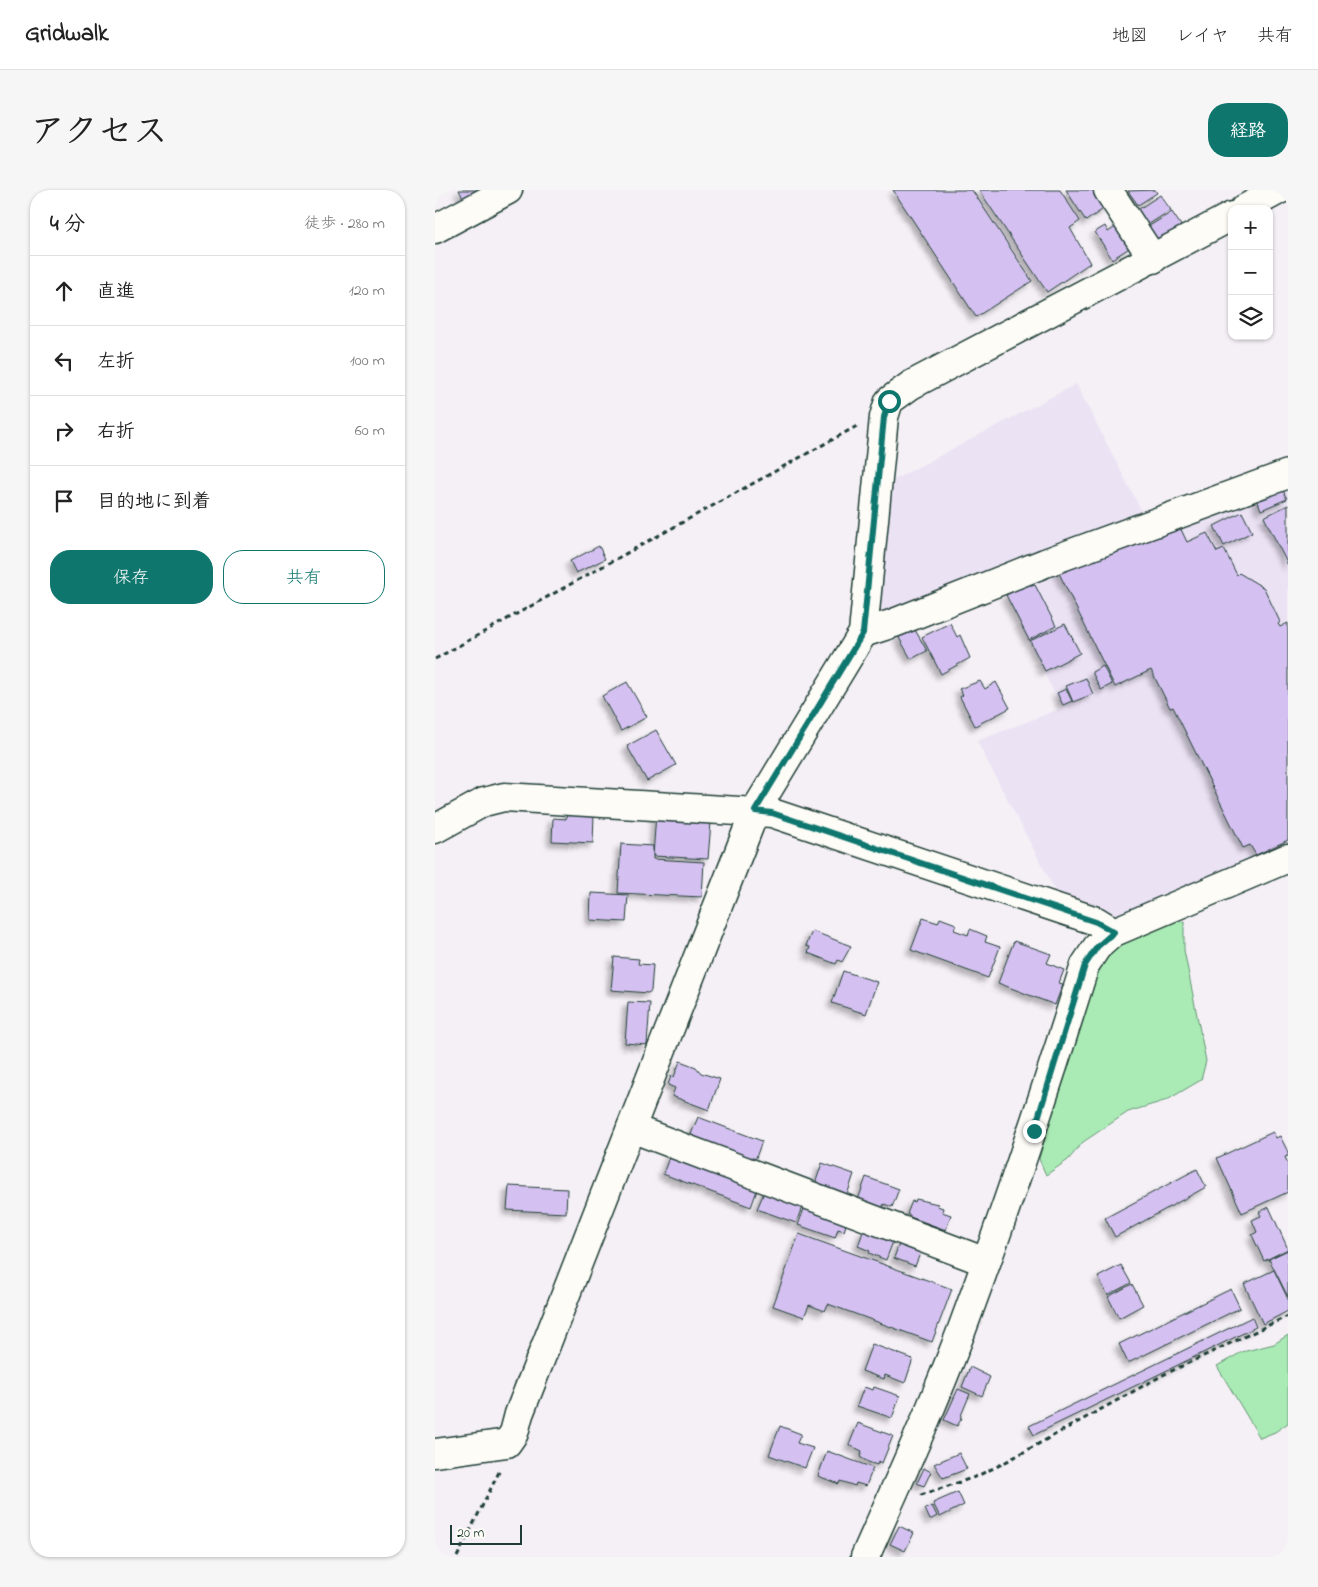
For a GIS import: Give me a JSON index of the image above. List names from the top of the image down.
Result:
{
  "scale_bar": "20 m",
  "page": {
    "header": "Gridwalk",
    "nav": ["地図", "レイヤ", "共有"],
    "title": "アクセス",
    "buttons": [
      "経路",
      ["保存", "共有"]
    ],
    "heading": ["4 分", "徒歩 · 280 m"],
    "map_buttons": ["+", "−"],
    "list": [
      ["直進", "120 m"],
      ["左折", "100 m"],
      ["右折", "60 m"],
      "目的地に到着"
    ],
    "scale": "20 m"
  }
}
